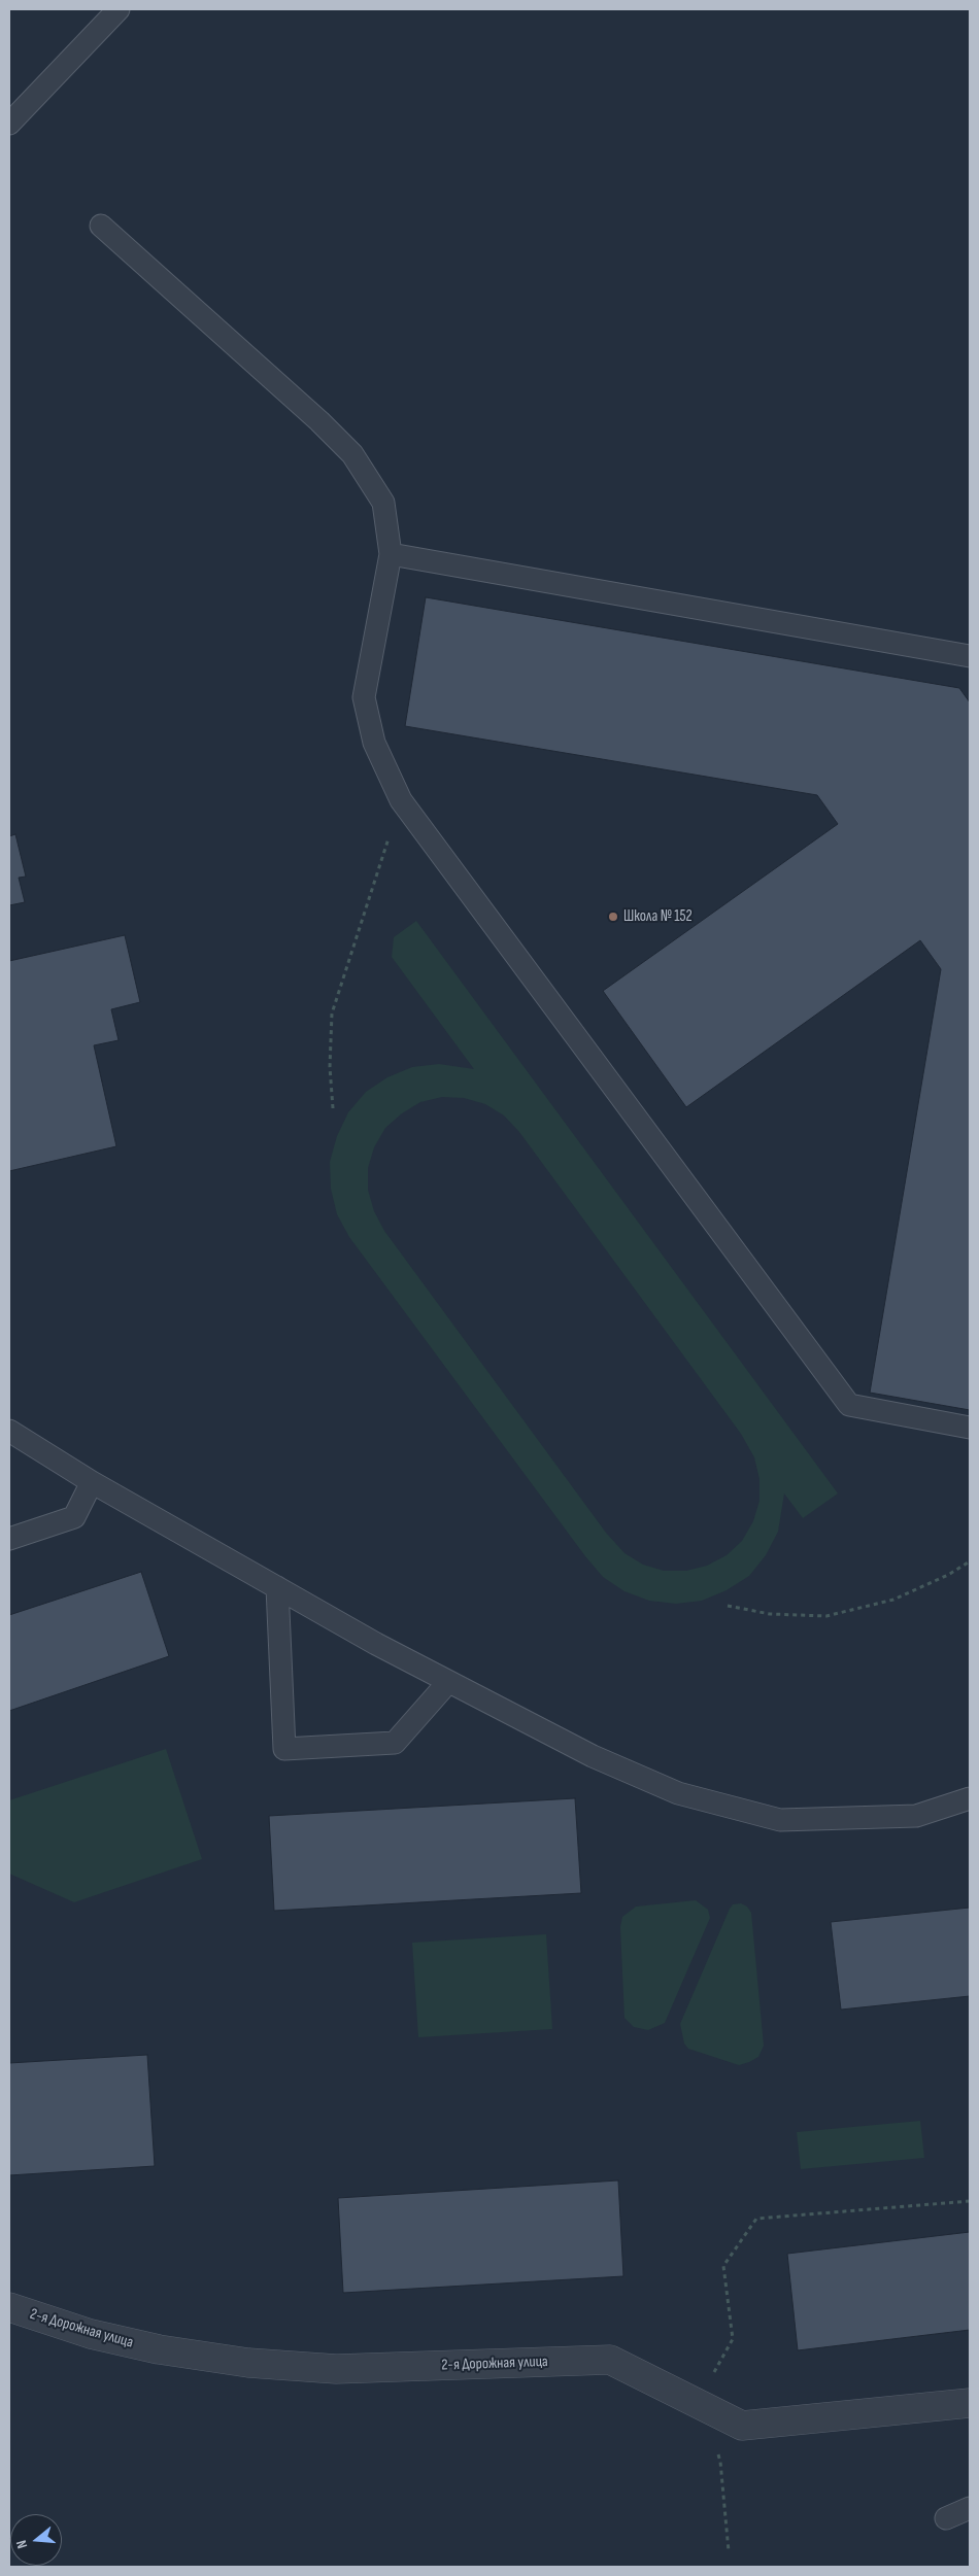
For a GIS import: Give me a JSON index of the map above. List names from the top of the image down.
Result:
{
  "streets": {
    "street": ["2-я Дорожная улица"]
  },
  "places": ["Школа № 152"],
  "north": "left"
}
